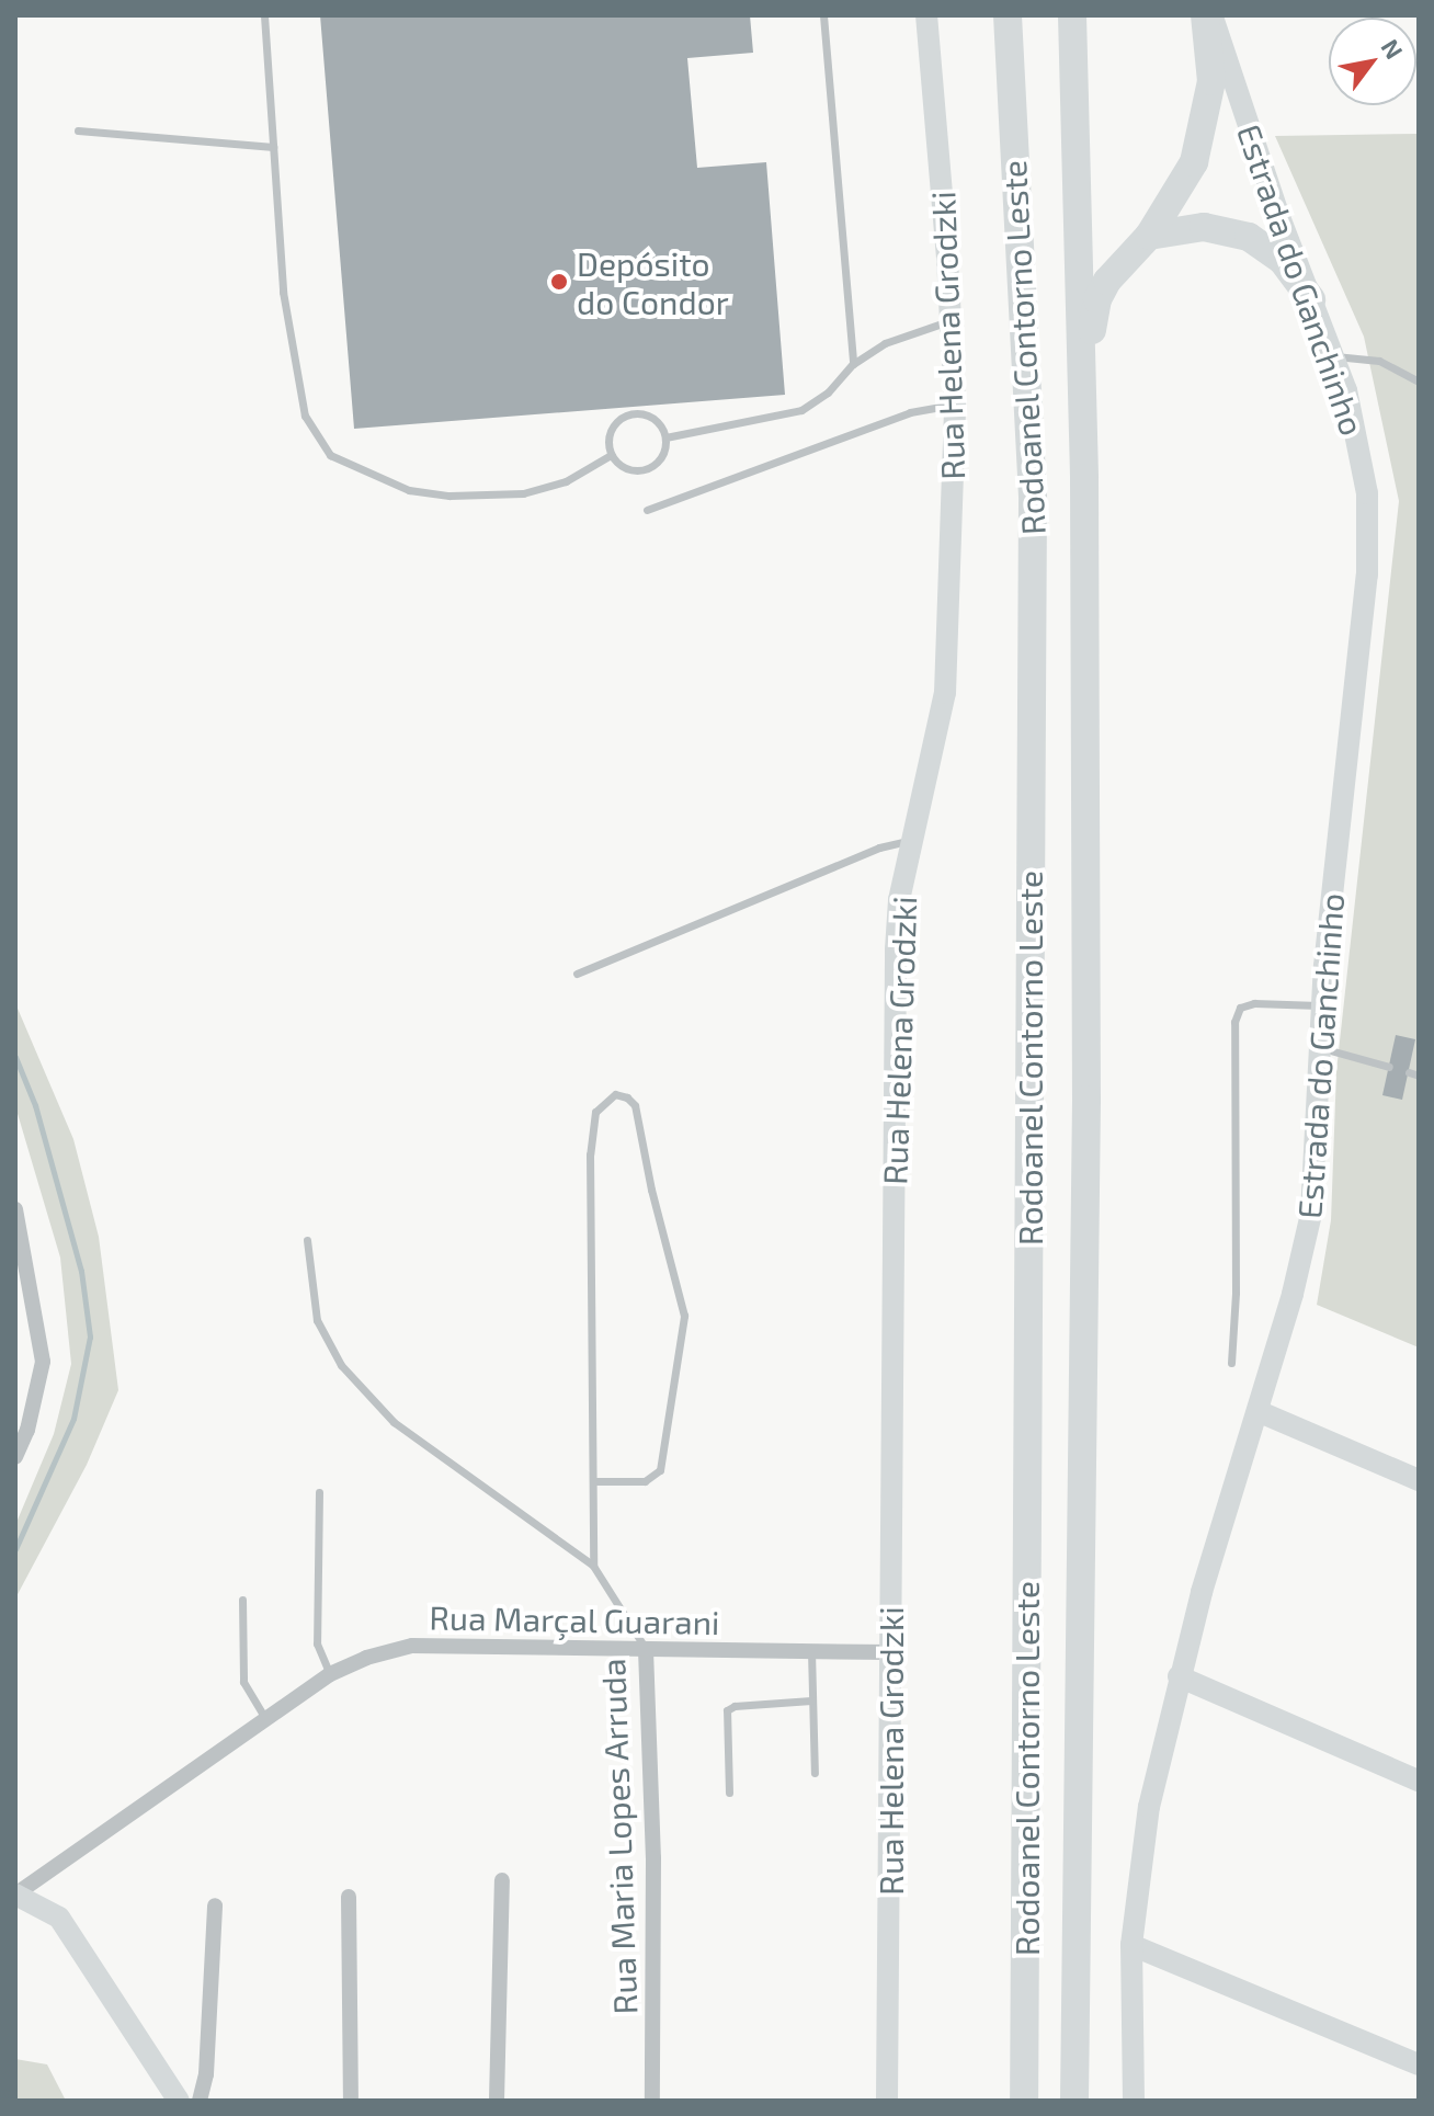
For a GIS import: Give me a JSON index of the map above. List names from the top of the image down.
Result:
{
  "streets": {
    "highway": ["Rodoanel Contorno Leste"],
    "main road": ["Estrada do Ganchinho", "Rua Helena Grodzki"],
    "street": ["Rua Marçal Guarani", "Rua Maria Lopes Arruda"]
  },
  "crossings": [
    ["Rua Helena Grodzki", "Rua Marçal Guarani"],
    ["Rua Marçal Guarani", "Rua Maria Lopes Arruda"]
  ],
  "places": ["Depósito do Condor"],
  "north": "top right"
}
